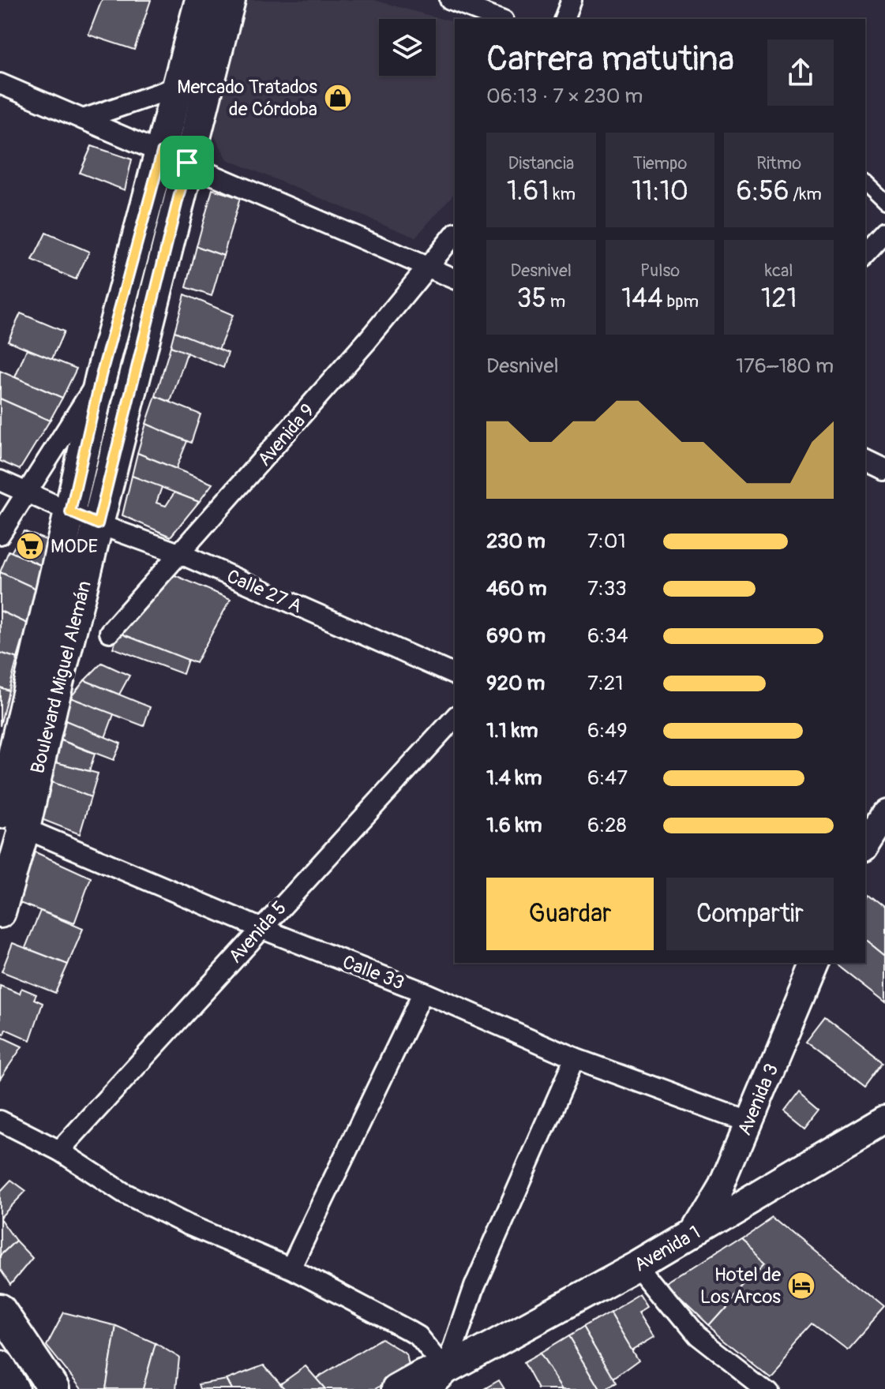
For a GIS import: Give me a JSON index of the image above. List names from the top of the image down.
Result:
{
  "streets": {
    "main road": ["Boulevard Miguel Alemán", "Avenida 3", "Avenida 1"],
    "street": [
      "Avenida 9",
      "Calle 27 A",
      "Avenida 5",
      "Calle 33"
    ]
  },
  "crossings": [
    ["Avenida 9", "Calle 27 A"],
    ["Calle 27 A", "Boulevard Miguel Alemán"],
    ["Boulevard Miguel Alemán", "Calle 33"],
    ["Avenida 5", "Calle 33"],
    ["Calle 33", "Avenida 3"],
    ["Avenida 3", "Avenida 1"]
  ],
  "places": {
    "shop": ["Mercado Tratados de Córdoba"],
    "supermarket": ["MODE"],
    "hotel": ["Hotel de Los Arcos"]
  },
  "page": {
    "heading": ["Carrera matutina", "06:13 · 7 × 230 m"],
    "stats": [
      ["Distancia", "1.61 km"],
      ["Tiempo", "11:10"],
      ["Ritmo", "6:56 /km"],
      ["Desnivel", "35 m"],
      ["Pulso", "144 bpm"],
      ["kcal", "121"]
    ],
    "chart": ["Desnivel", "176–180 m"],
    "list": [
      {
        "name": "230 m",
        "note": "7:01"
      },
      {
        "name": "460 m",
        "note": "7:33"
      },
      {
        "name": "690 m",
        "note": "6:34"
      },
      {
        "name": "920 m",
        "note": "7:21"
      },
      {
        "name": "1.1 km",
        "note": "6:49"
      },
      {
        "name": "1.4 km",
        "note": "6:47"
      },
      {
        "name": "1.6 km",
        "note": "6:28"
      }
    ],
    "buttons": ["Guardar", "Compartir"]
  }
}
